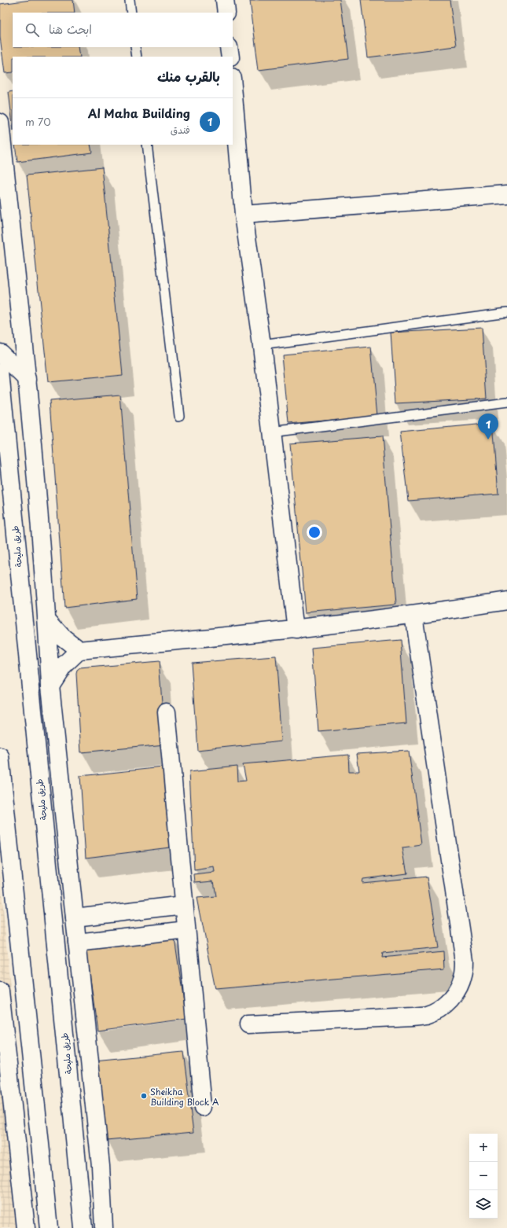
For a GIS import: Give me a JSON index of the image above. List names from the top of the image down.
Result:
{
  "streets": {
    "street": ["طريق مليحة"]
  },
  "places": ["Sheikha Building Block A"],
  "page": {
    "search": "ابحث هنا",
    "heading": "بالقرب منك",
    "list": [
      {
        "mark": "1",
        "name": "Al Maha Building",
        "note": "فندق",
        "value": "70 m"
      }
    ],
    "pins": "1",
    "map_buttons": ["+", "−"]
  }
}
